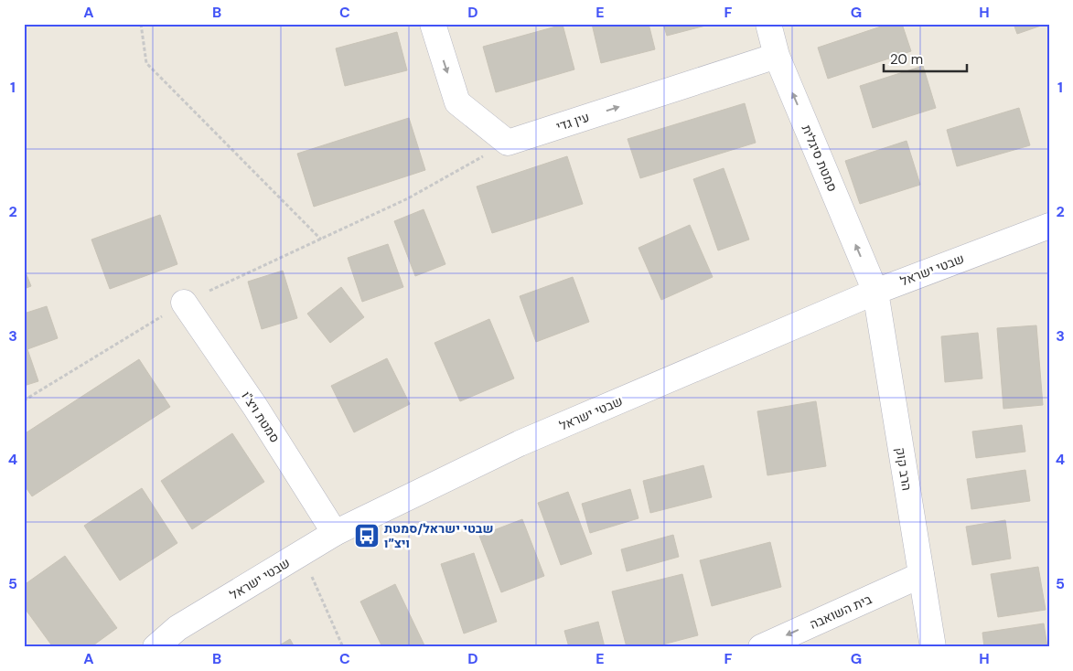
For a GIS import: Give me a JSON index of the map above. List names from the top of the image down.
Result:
{
  "streets": {
    "street": [
      "עין גדי",
      "סמטת סיגלית",
      "שבטי ישראל",
      "סמטת ויצ\"ו",
      "הרב קוק",
      "בית השואבה"
    ]
  },
  "crossings": [
    ["עין גדי", "סמטת סיגלית"],
    ["סמטת סיגלית", "שבטי ישראל"],
    ["סמטת סיגלית", "הרב קוק"],
    ["שבטי ישראל", "סמטת ויצ\"ו"],
    ["שבטי ישראל", "הרב קוק"],
    ["הרב קוק", "בית השואבה"]
  ],
  "one_way": ["עין גדי", "סמטת סיגלית", "בית השואבה"],
  "places": {
    "bus stop": ["שבטי ישראל/סמטת ויצ״ו"]
  },
  "scale_bar": "20 m",
  "grid": {
    "columns": [
      "A",
      "B",
      "C",
      "D",
      "E",
      "F",
      "G",
      "H"
    ],
    "rows": [
      "1",
      "2",
      "3",
      "4",
      "5"
    ]
  }
}
